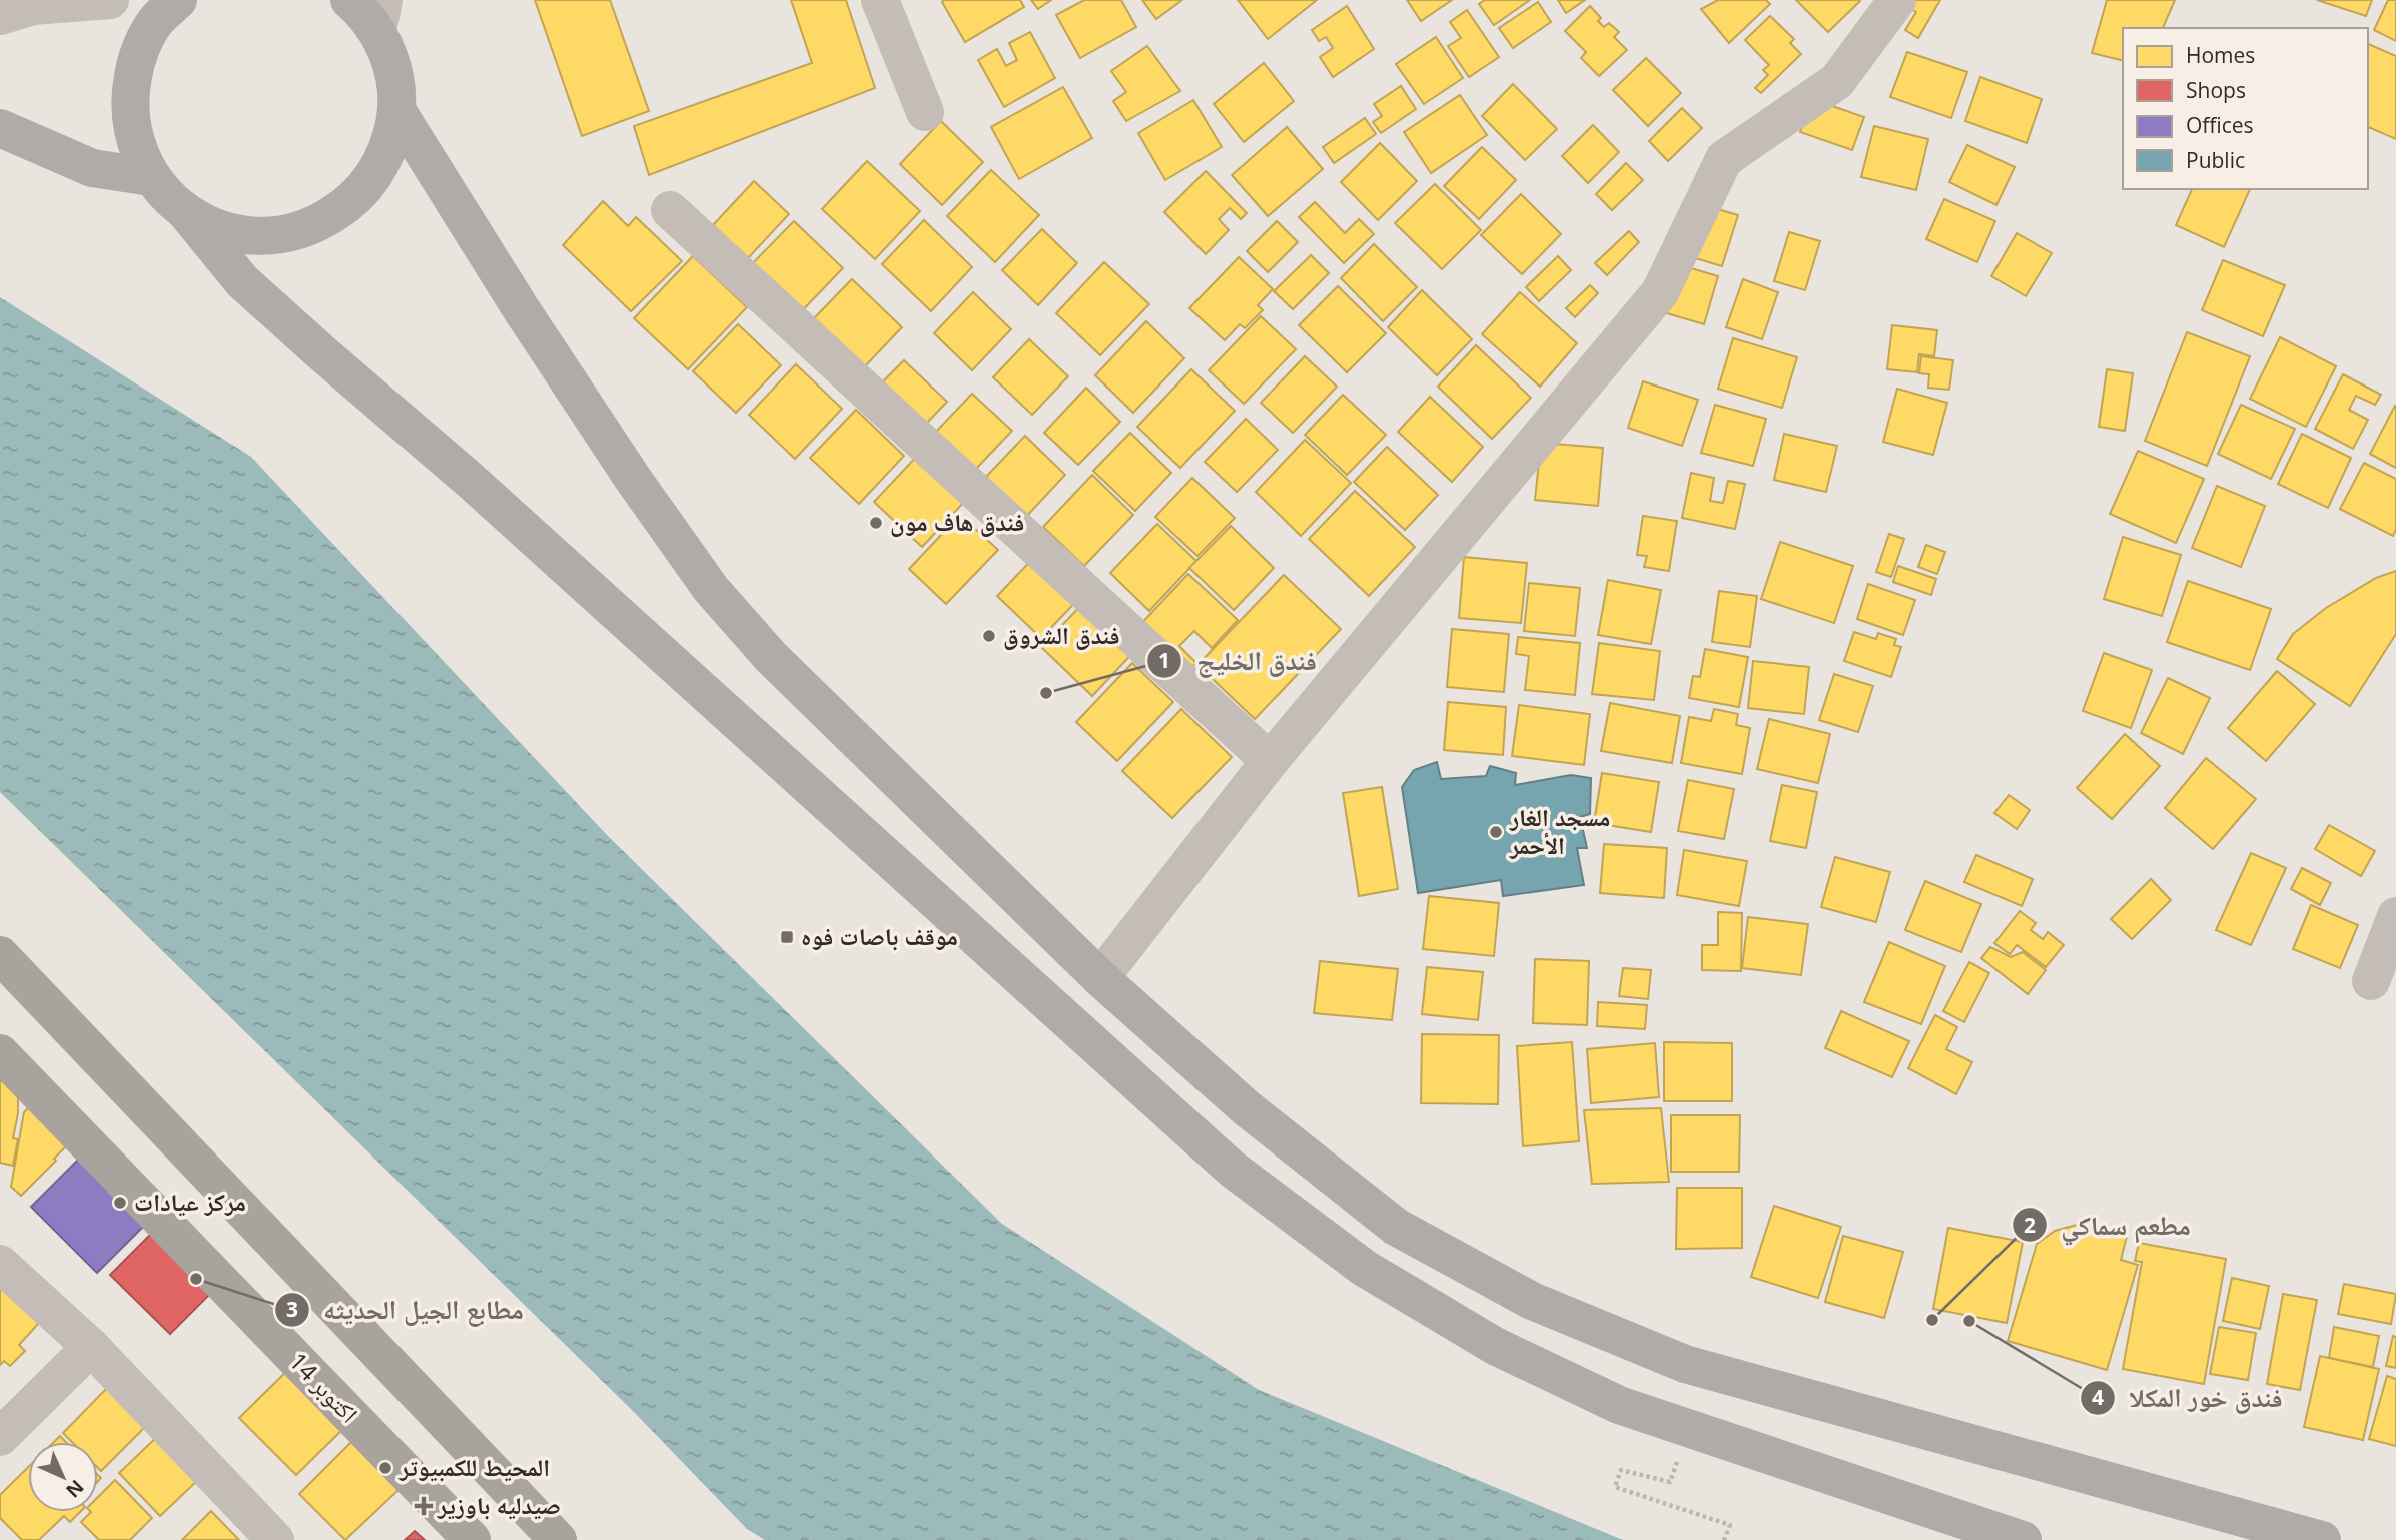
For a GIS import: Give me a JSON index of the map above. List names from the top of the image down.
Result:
{
  "streets": {
    "highway": ["14 اكتوبر"]
  },
  "places": {
    "other": [
      "فندق هاف مون",
      "فندق الشروق",
      "فندق الخليج",
      "مسجد الغار الأحمر",
      "مركز عيادات",
      "مطابع الجيل الحديثه",
      "مطعم سماكي",
      "فندق خور المكلا",
      "المحيط للكمبيوتر"
    ],
    "transit": ["موقف باصات فوه"],
    "health": ["صيدليه باوزير"]
  },
  "legend": [
    "Homes",
    "Shops",
    "Offices",
    "Public"
  ],
  "north": "bottom right"
}
